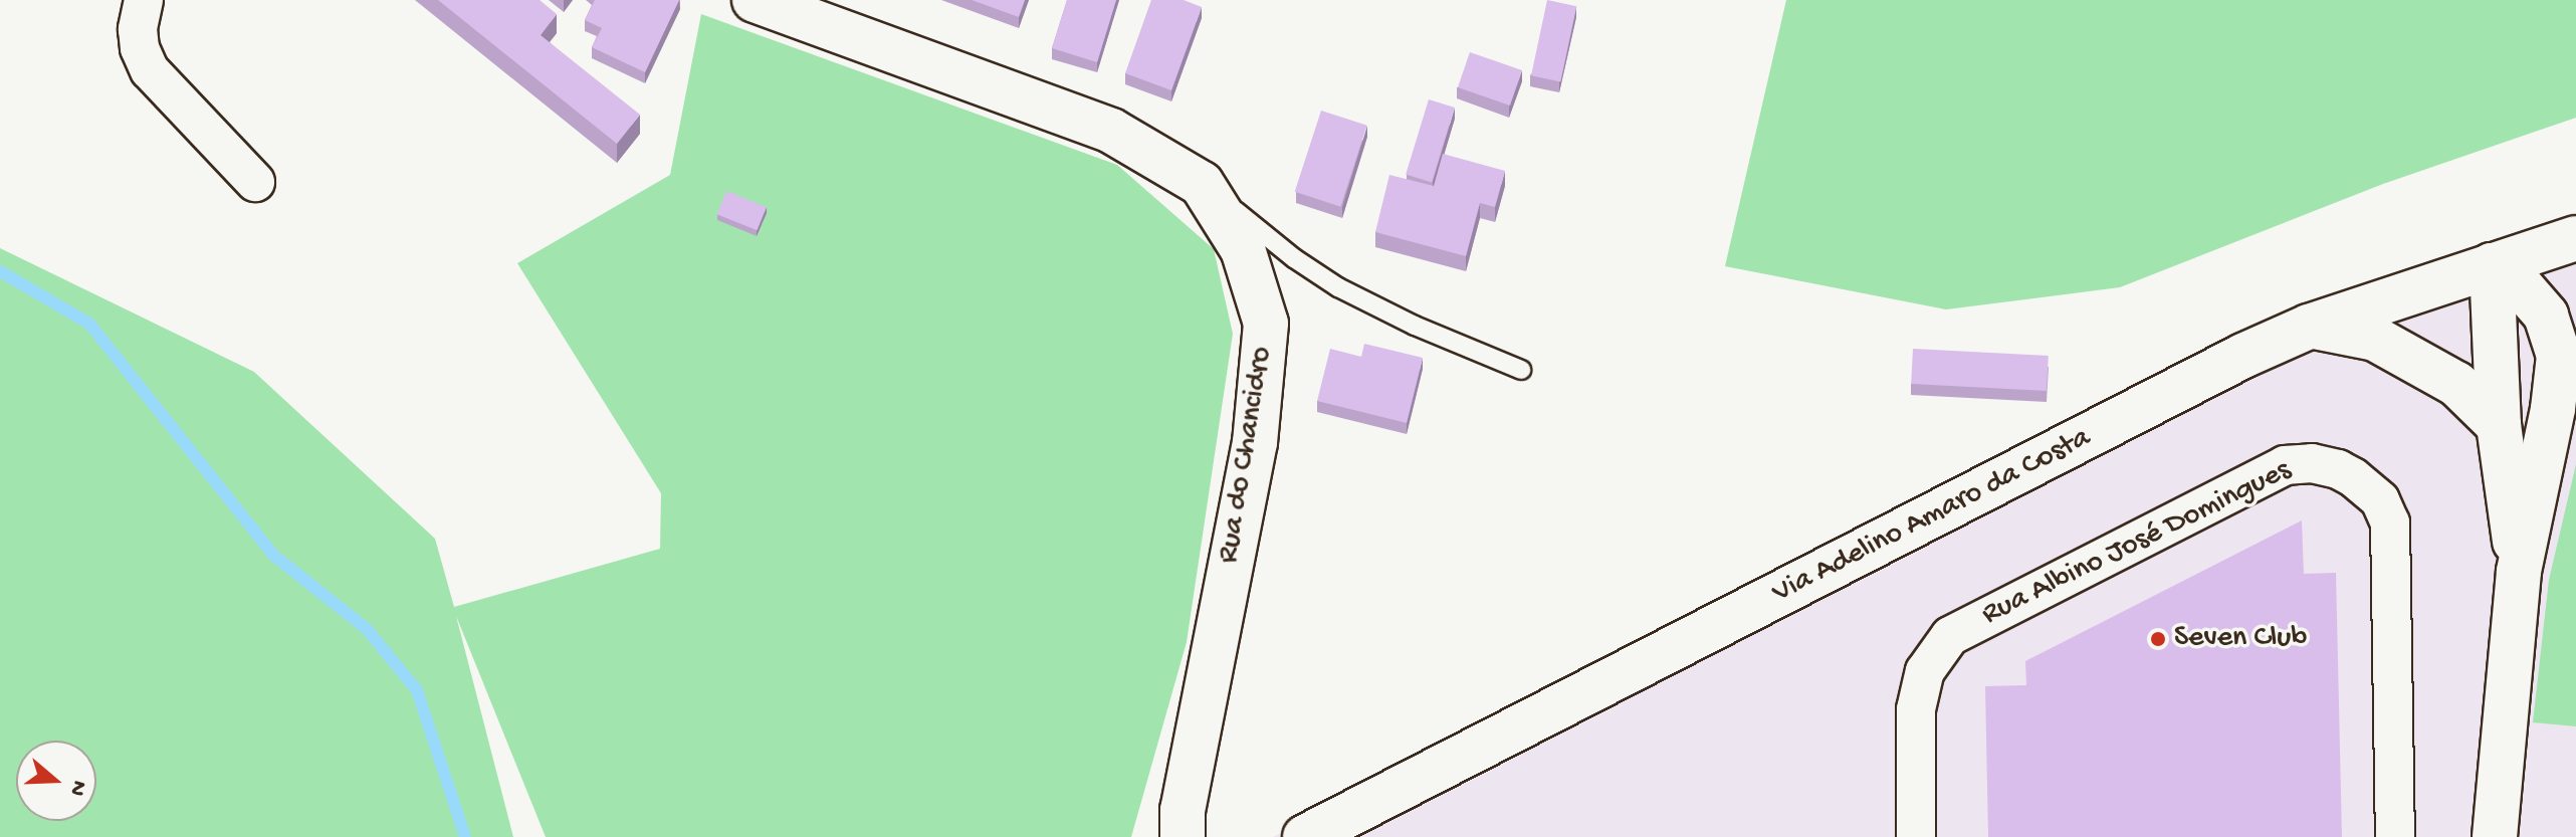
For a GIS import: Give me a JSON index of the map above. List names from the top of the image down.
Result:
{
  "streets": {
    "main road": ["Rua do Chancidro", "Via Adelino Amaro da Costa"],
    "street": ["Rua Albino José Domingues"]
  },
  "places": ["Seven Club"],
  "north": "right"
}
